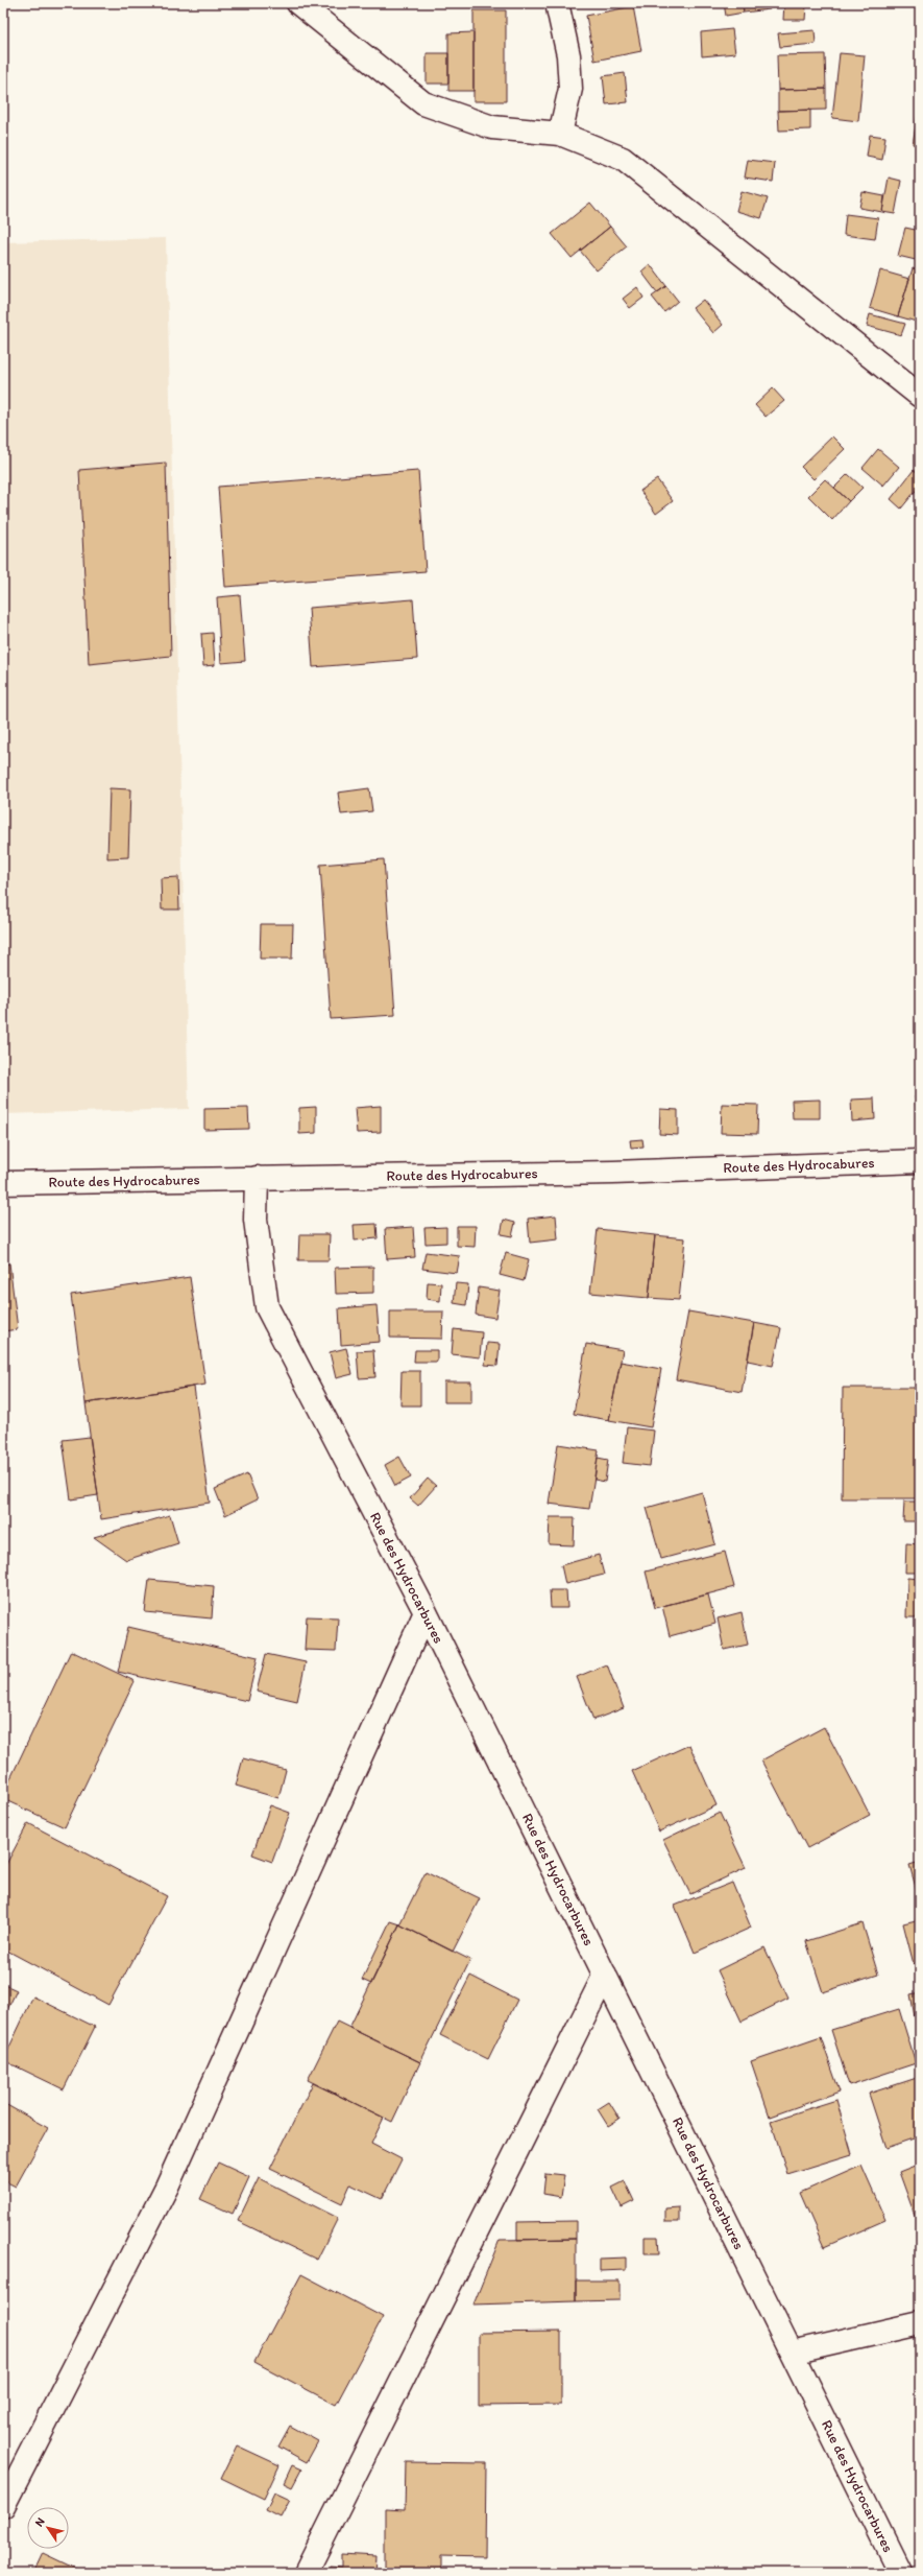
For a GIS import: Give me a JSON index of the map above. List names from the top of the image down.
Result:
{
  "streets": {
    "street": ["Route des Hydrocabures", "Rue des Hydrocarbures"]
  },
  "crossings": [
    ["Route des Hydrocabures", "Rue des Hydrocarbures"]
  ],
  "north": "top left"
}
